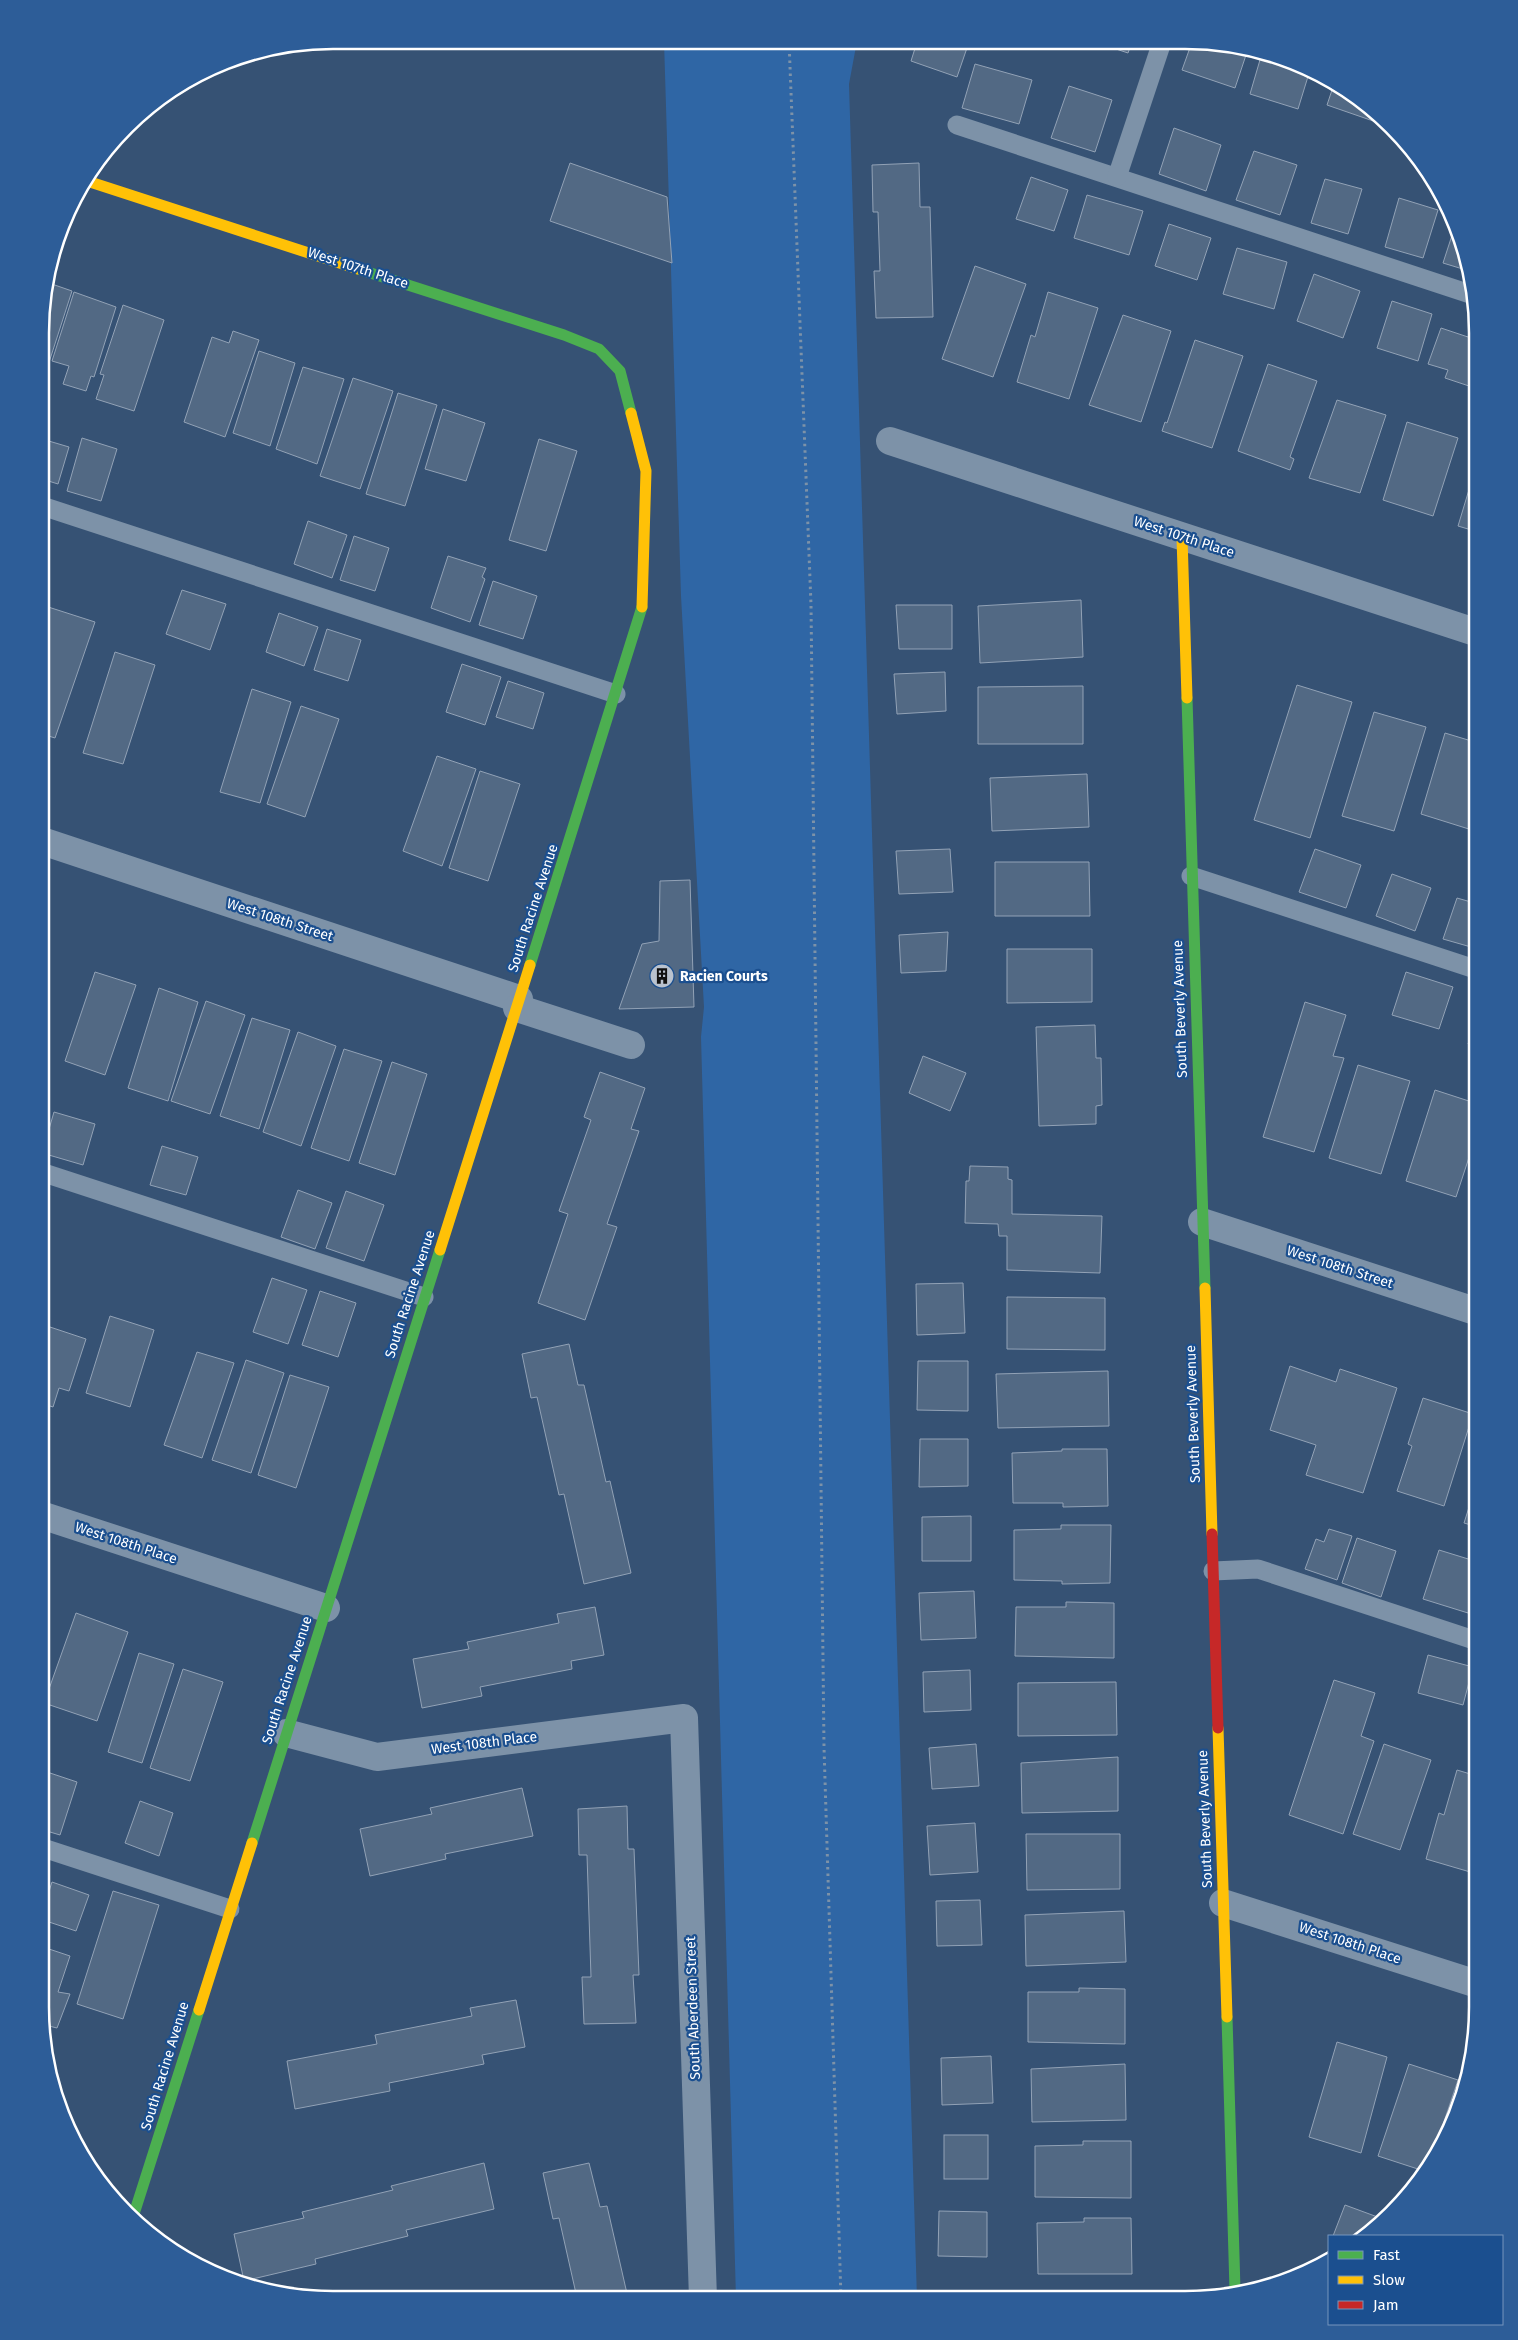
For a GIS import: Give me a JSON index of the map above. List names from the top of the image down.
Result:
{
  "streets": {
    "street": [
      "West 107th Place",
      "South Racine Avenue",
      "West 108th Street",
      "South Beverly Avenue",
      "West 108th Place",
      "South Aberdeen Street"
    ]
  },
  "crossings": [
    ["West 107th Place", "South Racine Avenue"],
    ["West 107th Place", "South Beverly Avenue"],
    ["South Racine Avenue", "West 108th Street"],
    ["South Racine Avenue", "West 108th Place"],
    ["West 108th Street", "South Beverly Avenue"],
    ["South Beverly Avenue", "West 108th Place"],
    ["West 108th Place", "South Aberdeen Street"]
  ],
  "places": {
    "building": ["Racien Courts"]
  },
  "legend": ["Fast", "Slow", "Jam"]
}
